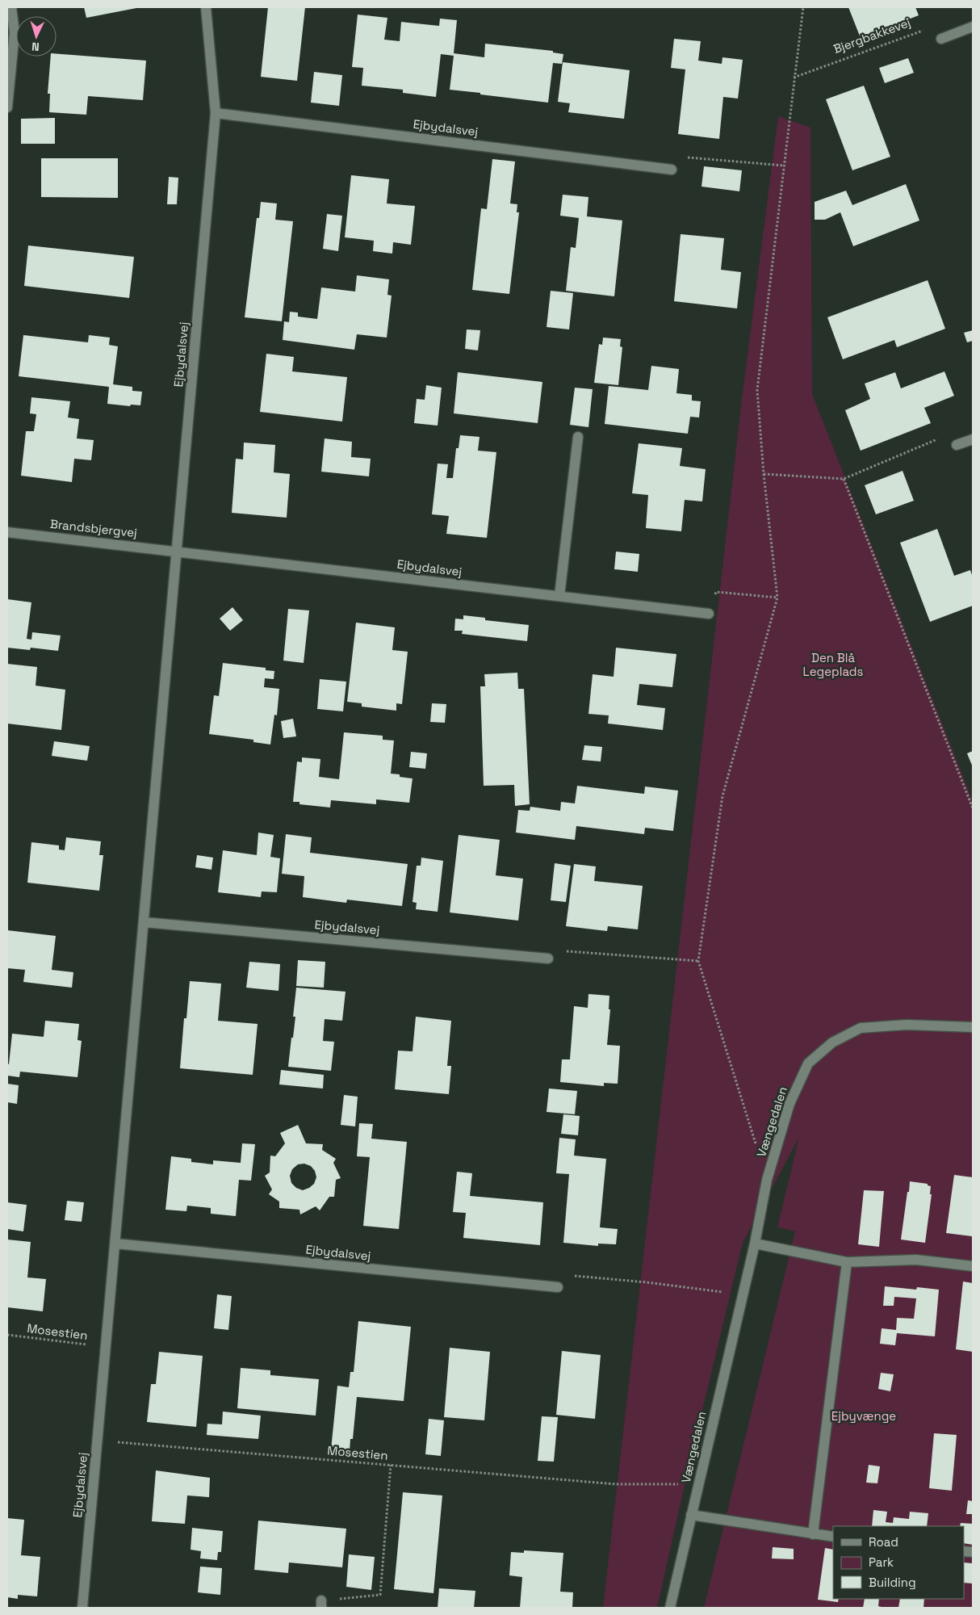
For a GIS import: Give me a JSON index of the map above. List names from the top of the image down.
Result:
{
  "streets": {
    "street": ["Ejbydalsvej", "Brandsbjergvej", "Vængedalen"],
    "path": ["Bjergbakkevej", "Mosestien"]
  },
  "crossings": [
    ["Ejbydalsvej", "Brandsbjergvej"],
    ["Ejbydalsvej", "Mosestien"],
    ["Vængedalen", "Mosestien"]
  ],
  "parks": ["Den Blå Legeplads", "Ejbyvænge"],
  "legend": ["Road", "Park", "Building"],
  "north": "bottom"
}
